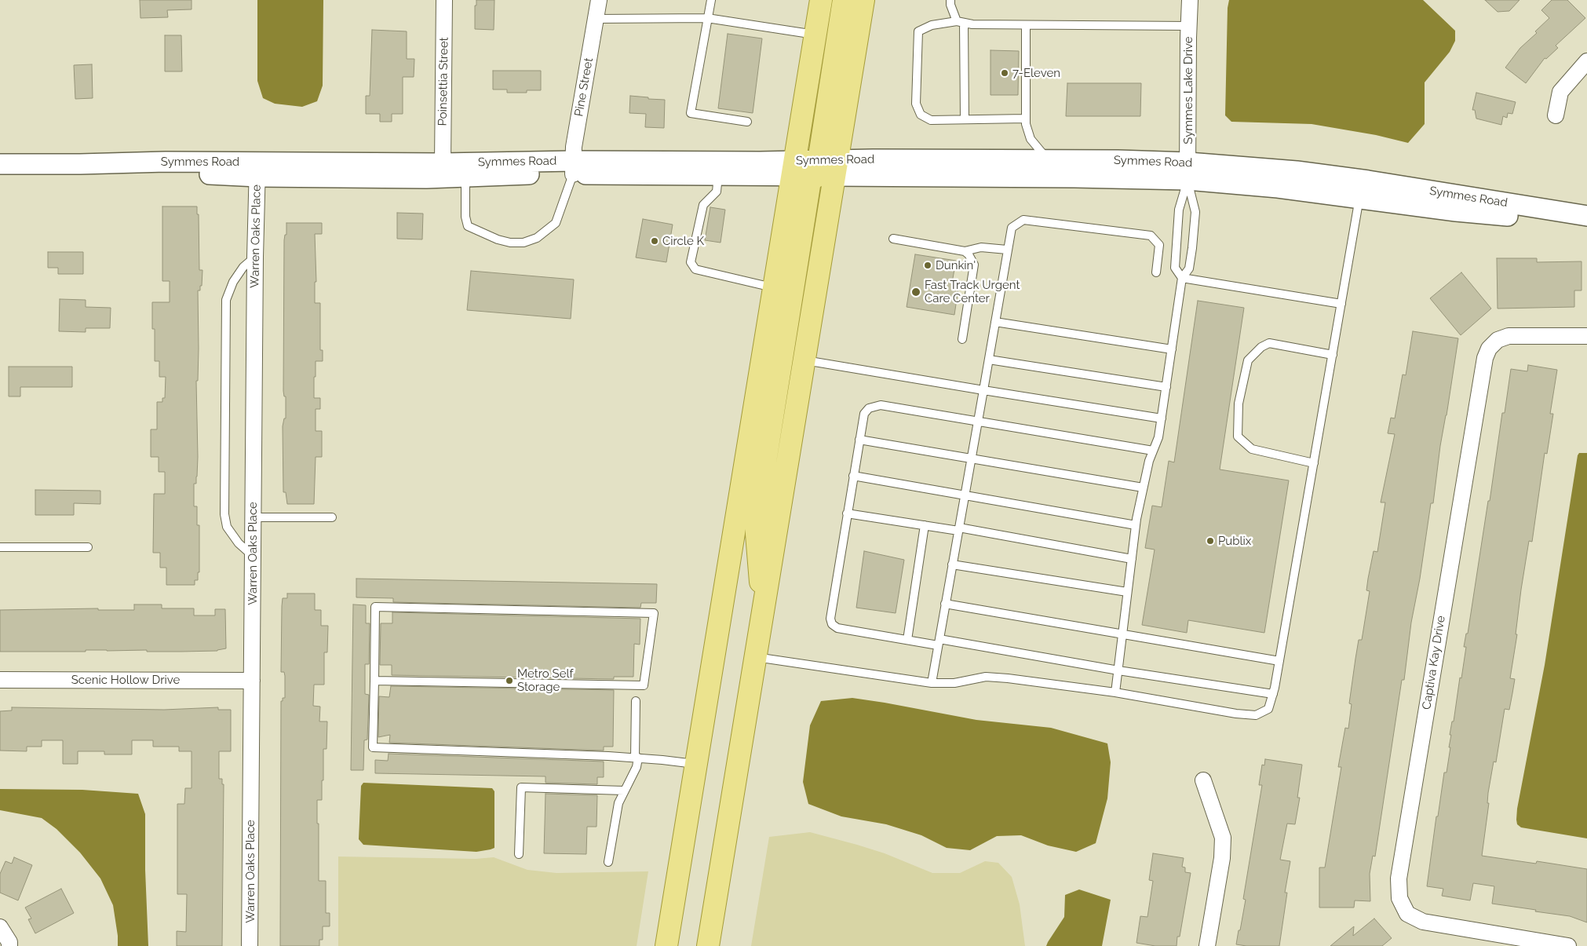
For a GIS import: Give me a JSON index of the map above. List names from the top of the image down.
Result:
{
  "streets": {
    "street": [
      "Poinsettia Street",
      "Pine Street",
      "Symmes Lake Drive",
      "Symmes Road",
      "Warren Oaks Place",
      "Captiva Kay Drive",
      "Scenic Hollow Drive"
    ]
  },
  "crossings": [
    ["Poinsettia Street", "Symmes Road"],
    ["Pine Street", "Symmes Road"],
    ["Symmes Lake Drive", "Symmes Road"],
    ["Symmes Road", "Warren Oaks Place"],
    ["Warren Oaks Place", "Scenic Hollow Drive"]
  ],
  "places": [
    "7-Eleven",
    "Circle K",
    "Dunkin'",
    "Fast Track Urgent Care Center",
    "Publix",
    "Metro Self Storage"
  ]
}
